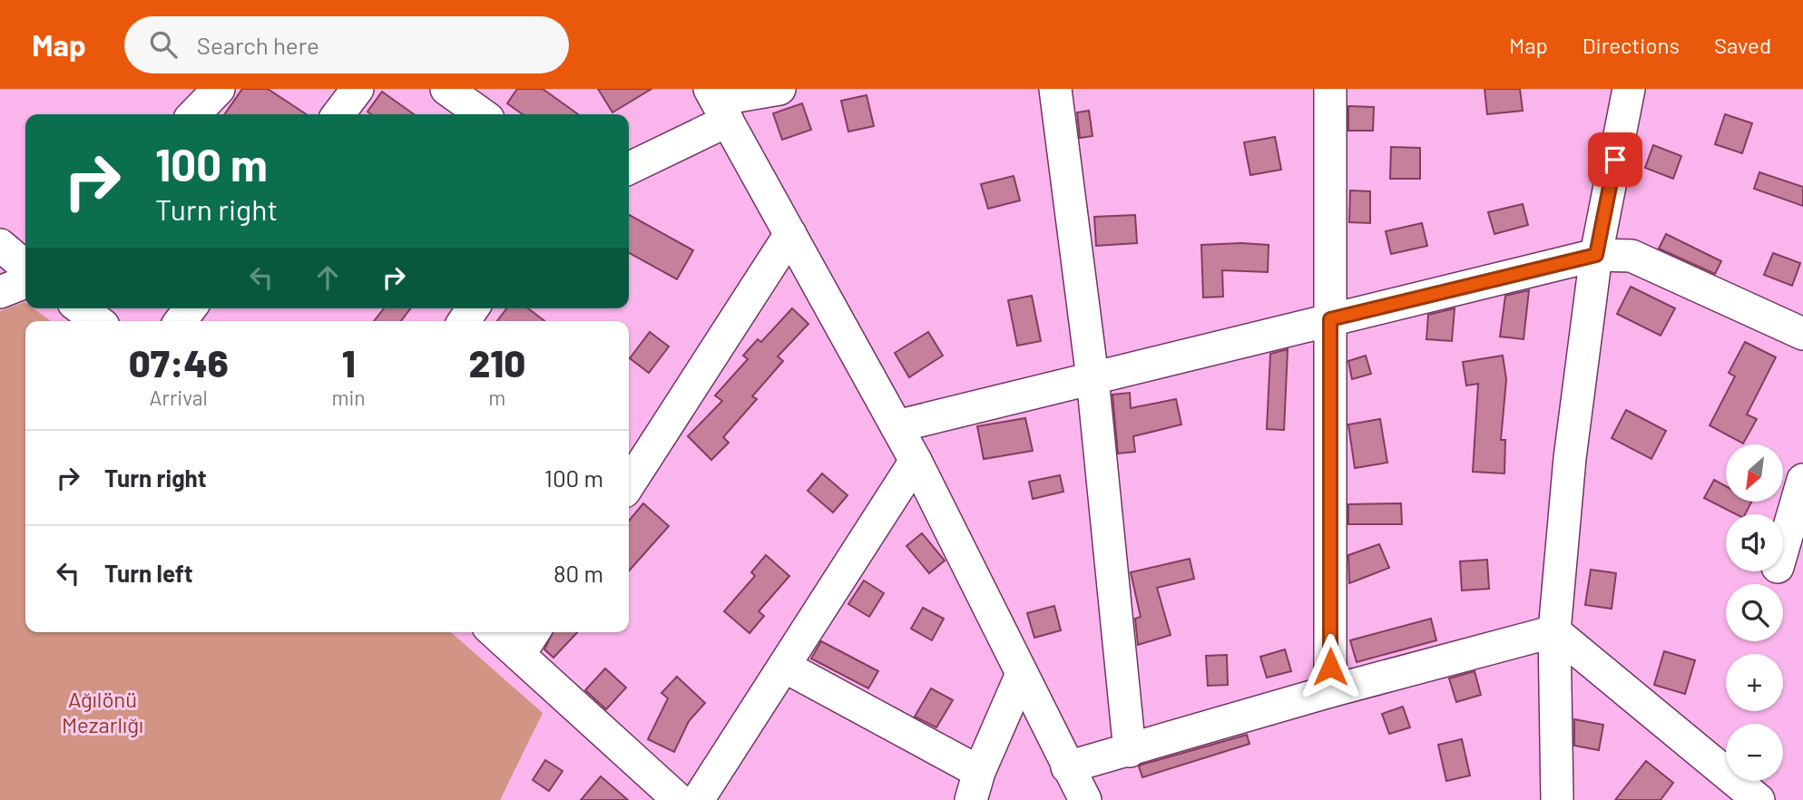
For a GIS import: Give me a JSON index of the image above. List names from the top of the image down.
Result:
{
  "parks": ["Ağılönü Mezarlığı"],
  "north": "bottom left",
  "page": {
    "header": "Map",
    "search": "Search here",
    "nav": ["Map", "Directions", "Saved"],
    "turn": ["100 m", "Turn right"],
    "eta": [
      "07:46",
      "Arrival",
      "1",
      "min",
      "210",
      "m"
    ],
    "list": [
      {
        "name": "Turn right",
        "value": "100 m"
      },
      {
        "name": "Turn left",
        "value": "80 m"
      }
    ],
    "map_buttons": ["+", "−"]
  }
}
